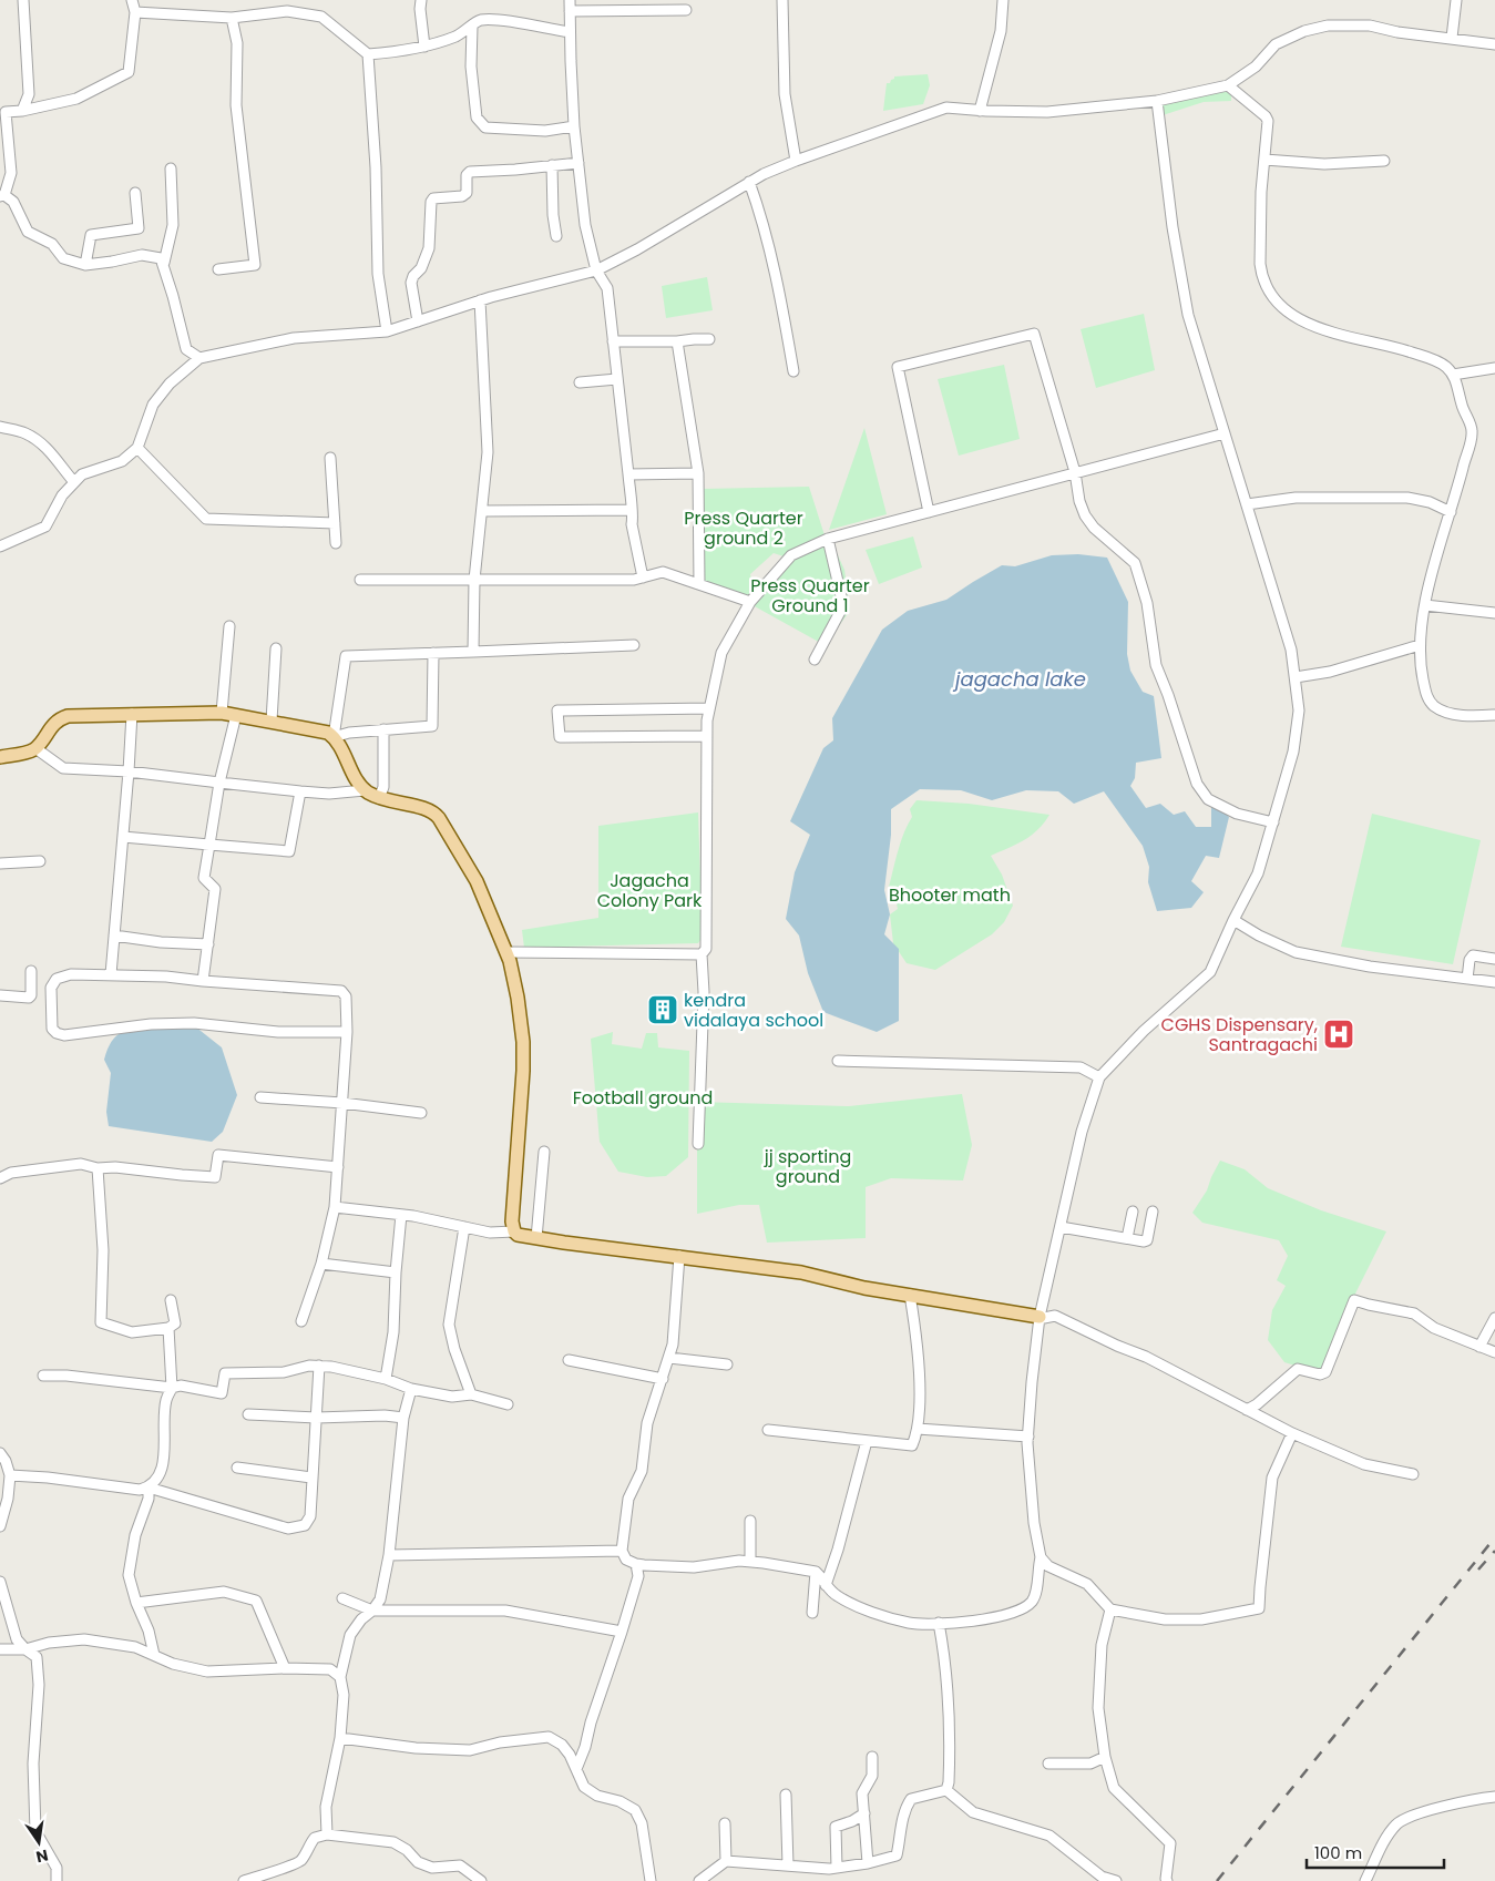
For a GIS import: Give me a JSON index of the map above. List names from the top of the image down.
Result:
{
  "water": ["jagacha lake"],
  "parks": [
    "Press Quarter ground 2",
    "Press Quarter Ground 1",
    "Jagacha Colony Park",
    "Bhooter math",
    "Football ground",
    "jj sporting ground"
  ],
  "places": {
    "building": ["kendra vidalaya school"],
    "hospital": ["CGHS Dispensary, Santragachi"]
  },
  "scale_bar": "100 m",
  "north": "bottom"
}
